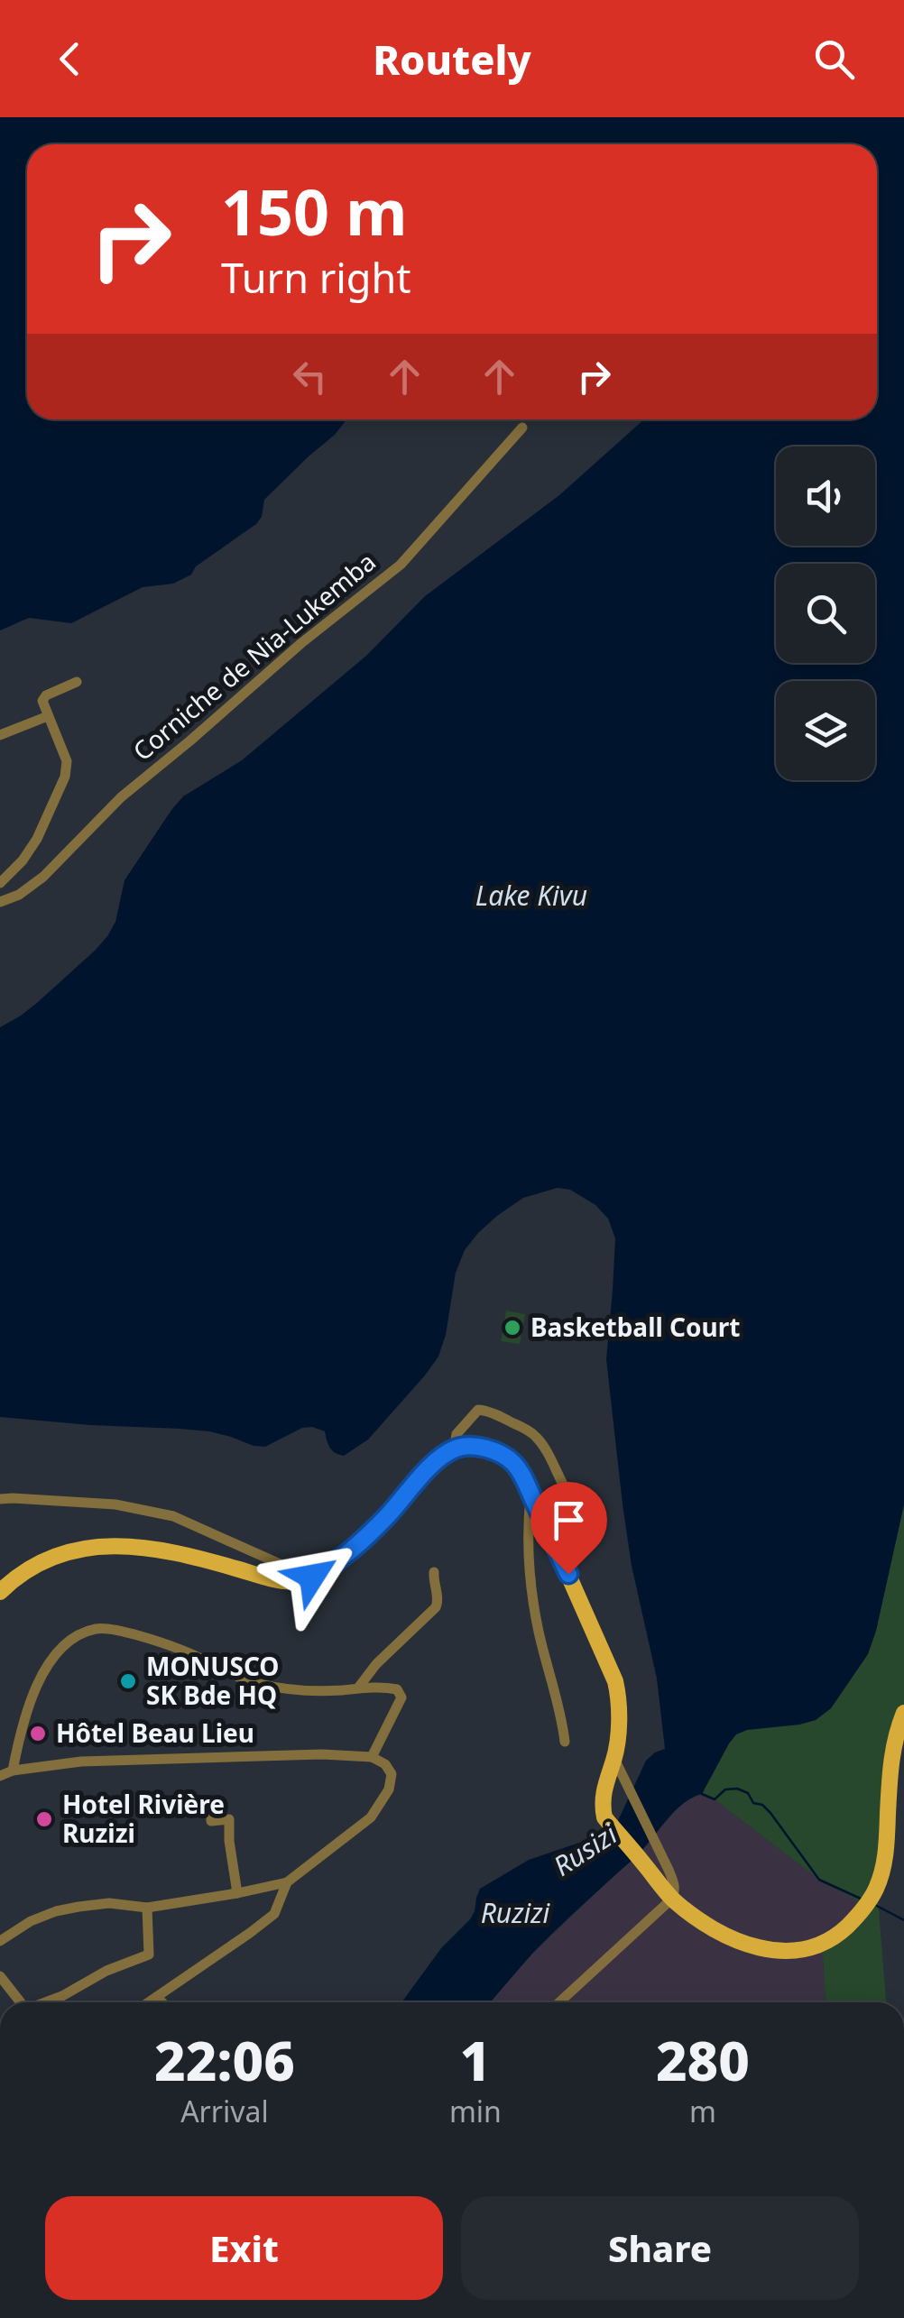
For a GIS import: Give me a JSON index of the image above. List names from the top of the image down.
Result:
{
  "streets": {
    "street": ["Corniche de Nia-Lukemba"]
  },
  "water": ["Lake Kivu", "Rusizi", "Ruzizi"],
  "places": [
    "Basketball Court",
    "MONUSCO SK Bde HQ",
    "Hôtel Beau Lieu",
    "Hotel Rivière Ruzizi"
  ],
  "page": {
    "header": "Routely",
    "turn": ["150 m", "Turn right"],
    "eta": [
      "22:06",
      "Arrival",
      "1",
      "min",
      "280",
      "m"
    ],
    "buttons": ["Exit", "Share"]
  }
}
